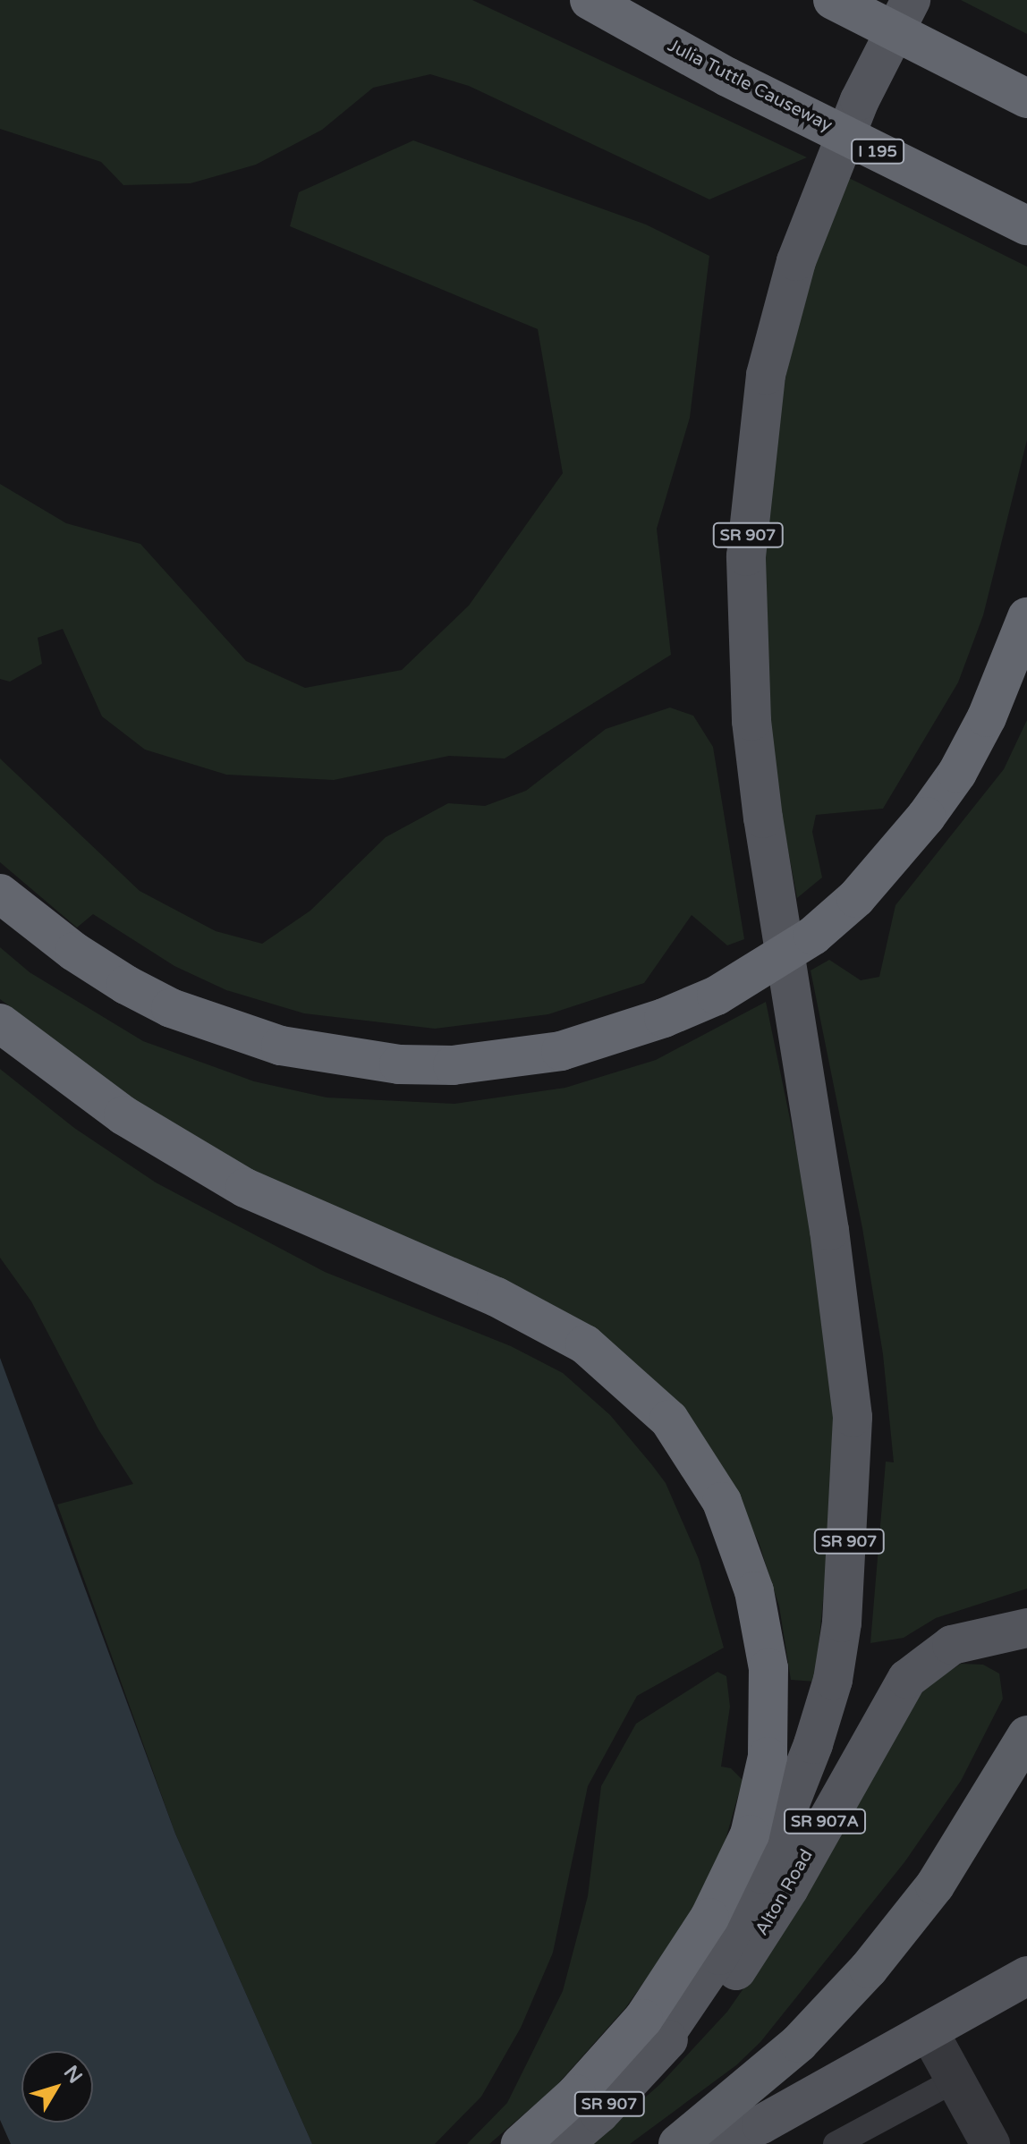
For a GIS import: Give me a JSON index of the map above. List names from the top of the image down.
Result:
{
  "streets": {
    "highway": ["Julia Tuttle Causeway", "I 195"],
    "main road": ["SR 907", "SR 907A", "Alton Road"]
  },
  "crossings": [
    ["SR 907", "Alton Road"]
  ],
  "north": "top right"
}
